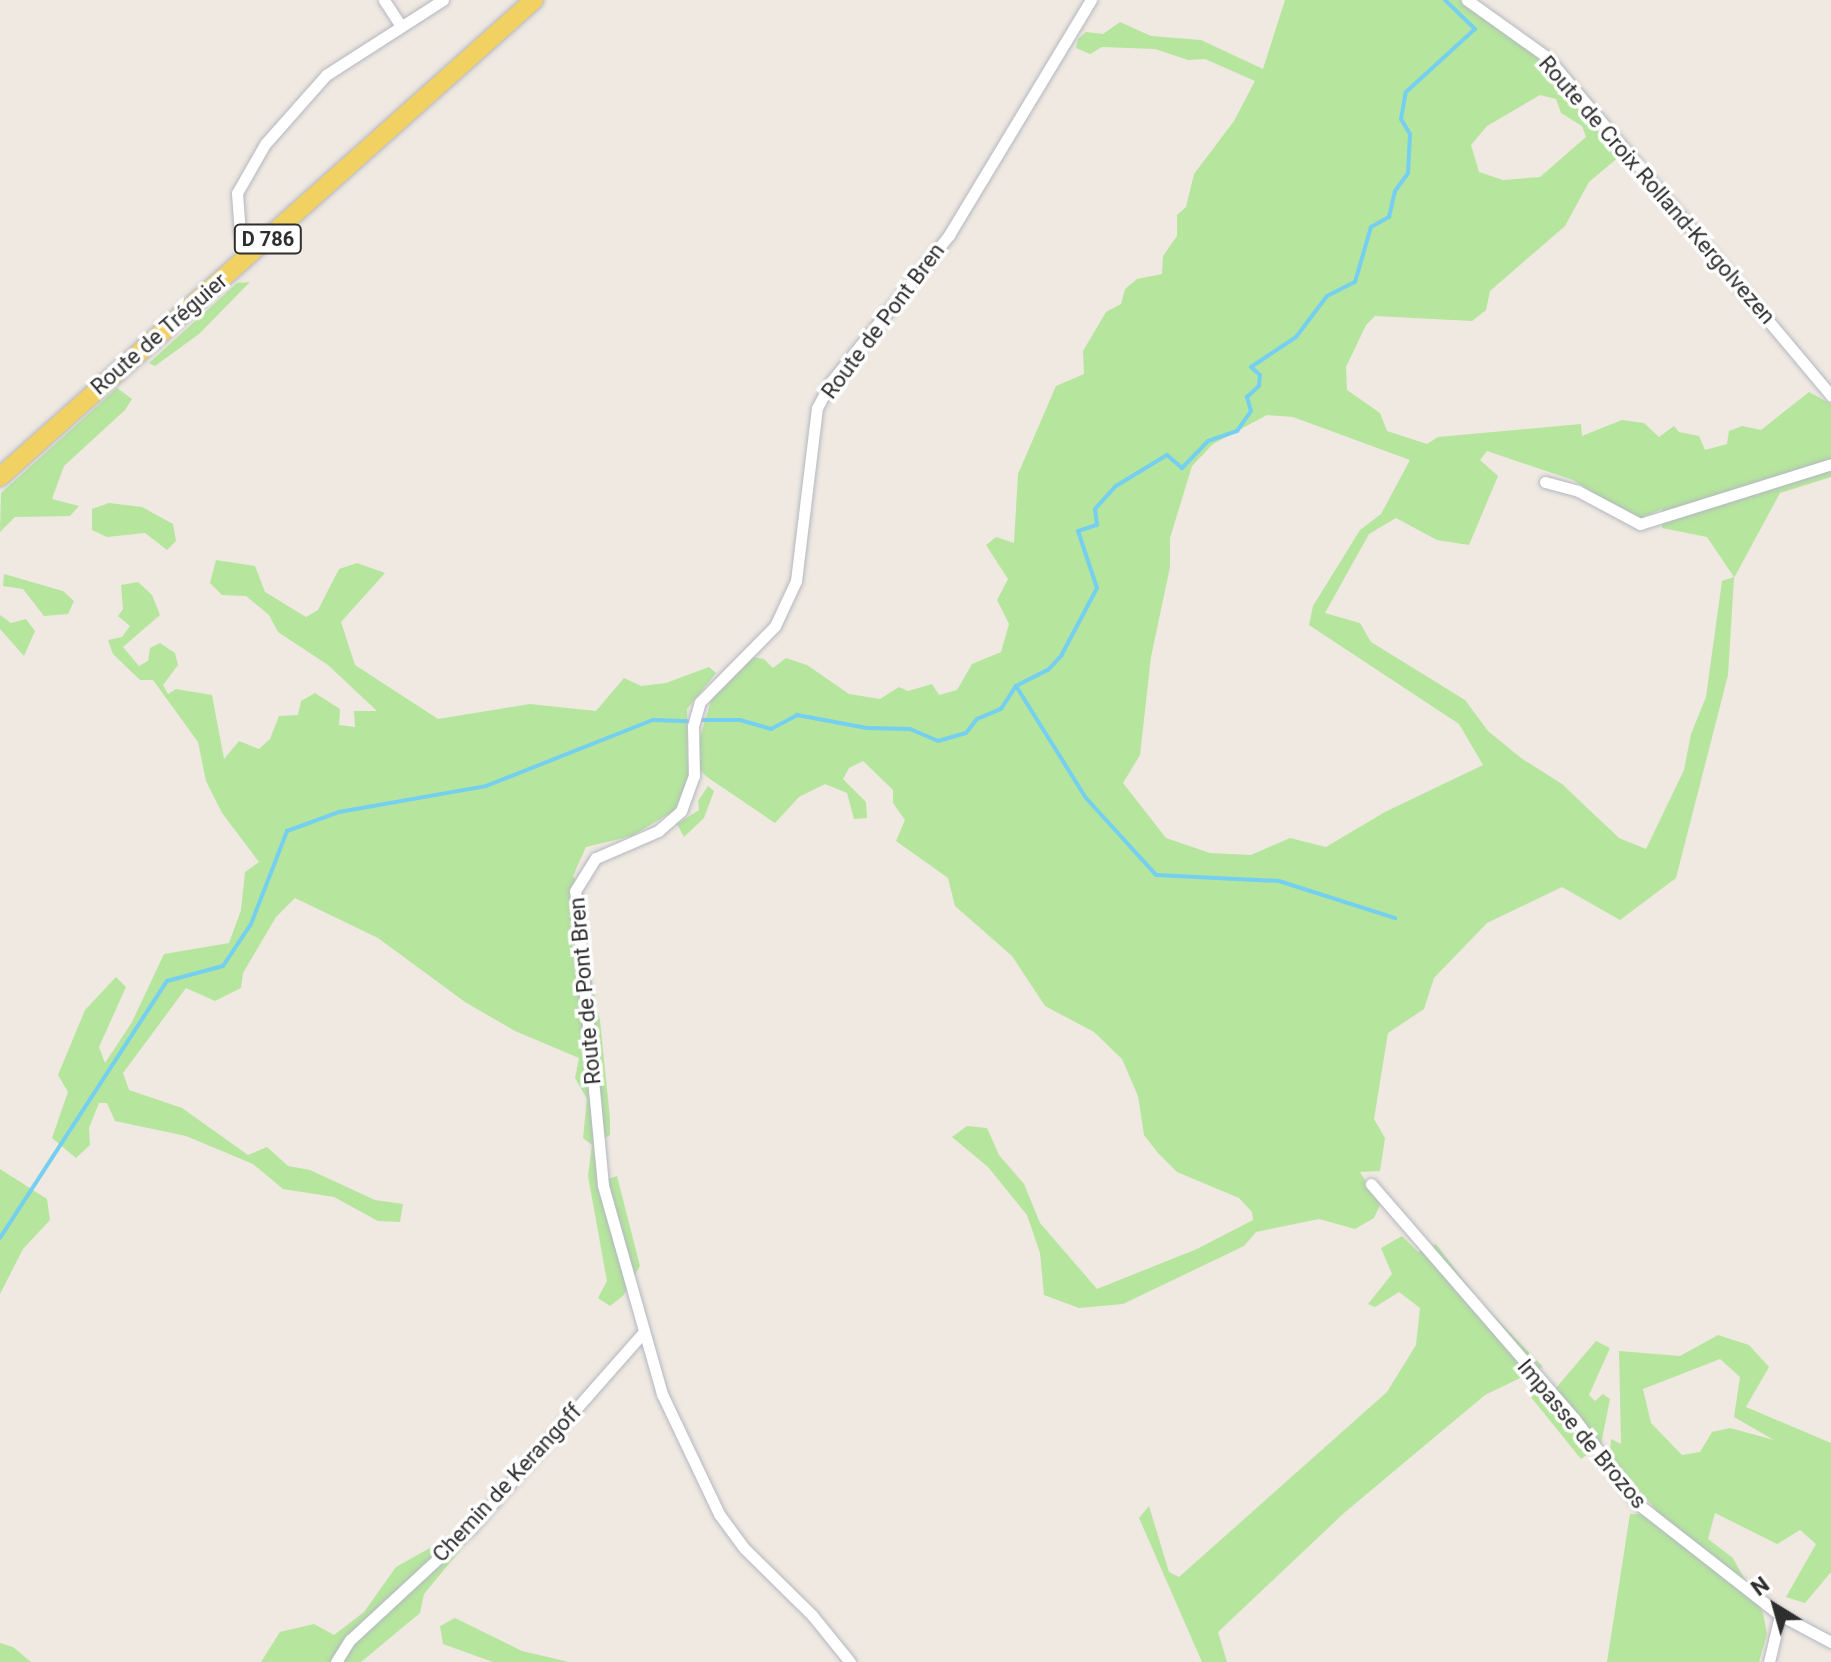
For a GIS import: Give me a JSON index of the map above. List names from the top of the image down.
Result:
{
  "streets": {
    "main road": ["D 786", "Route de Tréguier"],
    "street": [
      "Route de Croix Rolland-Kergolvezen",
      "Route de Pont Bren",
      "Impasse de Brozos",
      "Chemin de Kerangoff"
    ]
  },
  "crossings": [
    ["Route de Pont Bren", "Chemin de Kerangoff"]
  ],
  "north": "top left"
}
